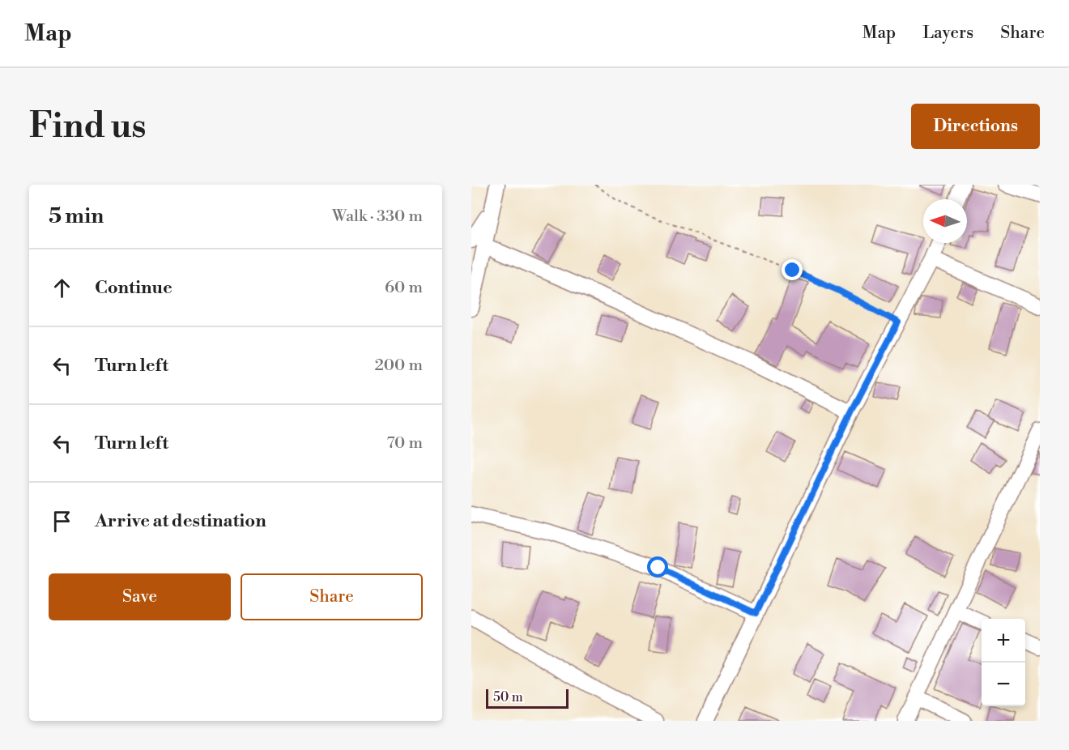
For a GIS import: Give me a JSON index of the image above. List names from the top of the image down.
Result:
{
  "scale_bar": "50 m",
  "north": "left",
  "page": {
    "header": "Map",
    "nav": ["Map", "Layers", "Share"],
    "buttons": [
      "Directions",
      ["Save", "Share"]
    ],
    "title": "Find us",
    "heading": ["5 min", "Walk · 330 m"],
    "list": [
      ["Continue", "60 m"],
      ["Turn left", "200 m"],
      ["Turn left", "70 m"],
      "Arrive at destination"
    ],
    "map_buttons": ["+", "−"],
    "scale": "50 m"
  }
}
